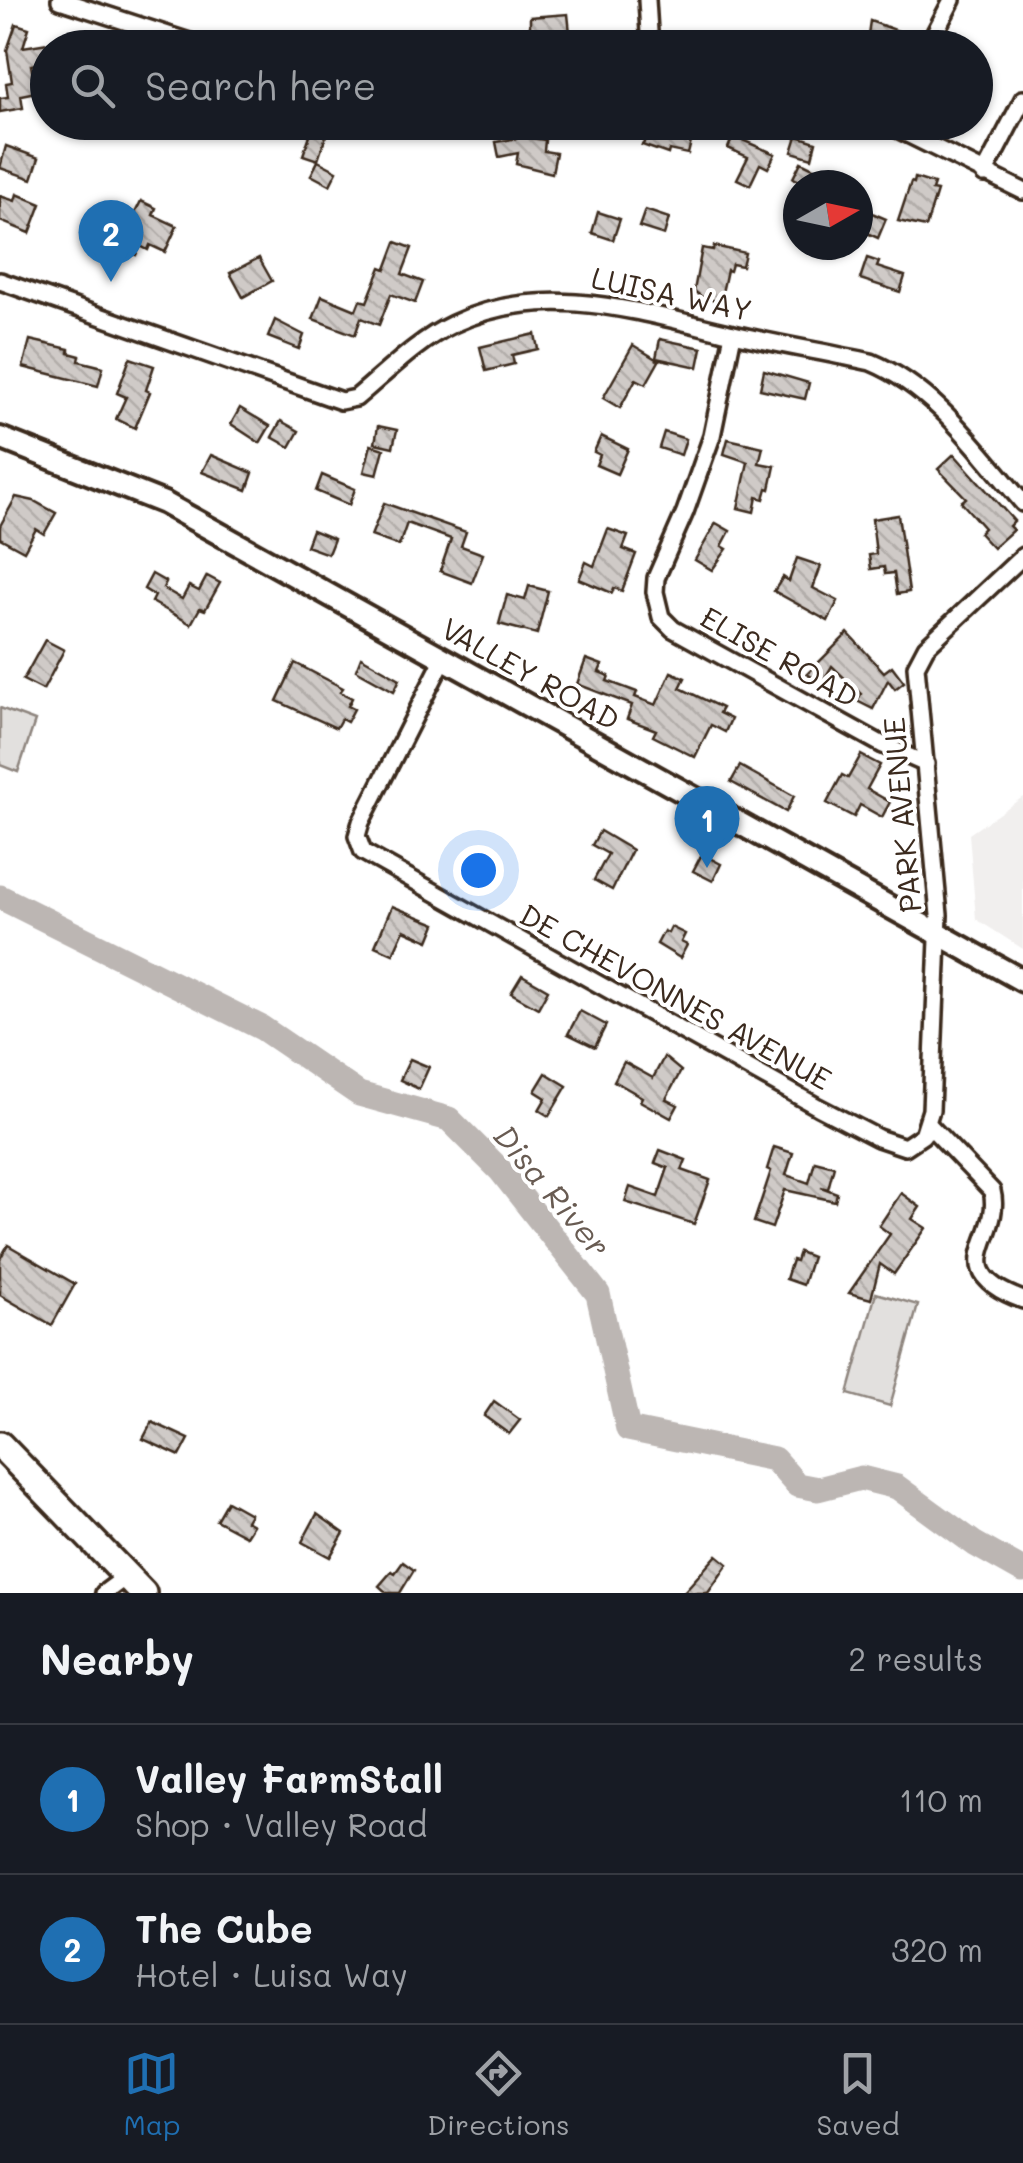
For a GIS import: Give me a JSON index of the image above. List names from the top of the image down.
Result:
{
  "streets": {
    "street": [
      "LUISA WAY",
      "ELISE ROAD",
      "VALLEY ROAD",
      "PARK AVENUE",
      "DE CHEVONNES AVENUE"
    ]
  },
  "crossings": [
    ["LUISA WAY", "ELISE ROAD"],
    ["ELISE ROAD", "PARK AVENUE"],
    ["VALLEY ROAD", "PARK AVENUE"],
    ["VALLEY ROAD", "DE CHEVONNES AVENUE"]
  ],
  "water": ["Disa River"],
  "north": "right",
  "page": {
    "search": "Search here",
    "pins": ["2", "1"],
    "heading": ["Nearby", "2 results"],
    "list": [
      {
        "mark": "1",
        "name": "Valley FarmStall",
        "note": "Shop · Valley Road",
        "value": "110 m"
      },
      {
        "mark": "2",
        "name": "The Cube",
        "note": "Hotel · Luisa Way",
        "value": "320 m"
      }
    ],
    "nav": ["Map", "Directions", "Saved"]
  }
}
